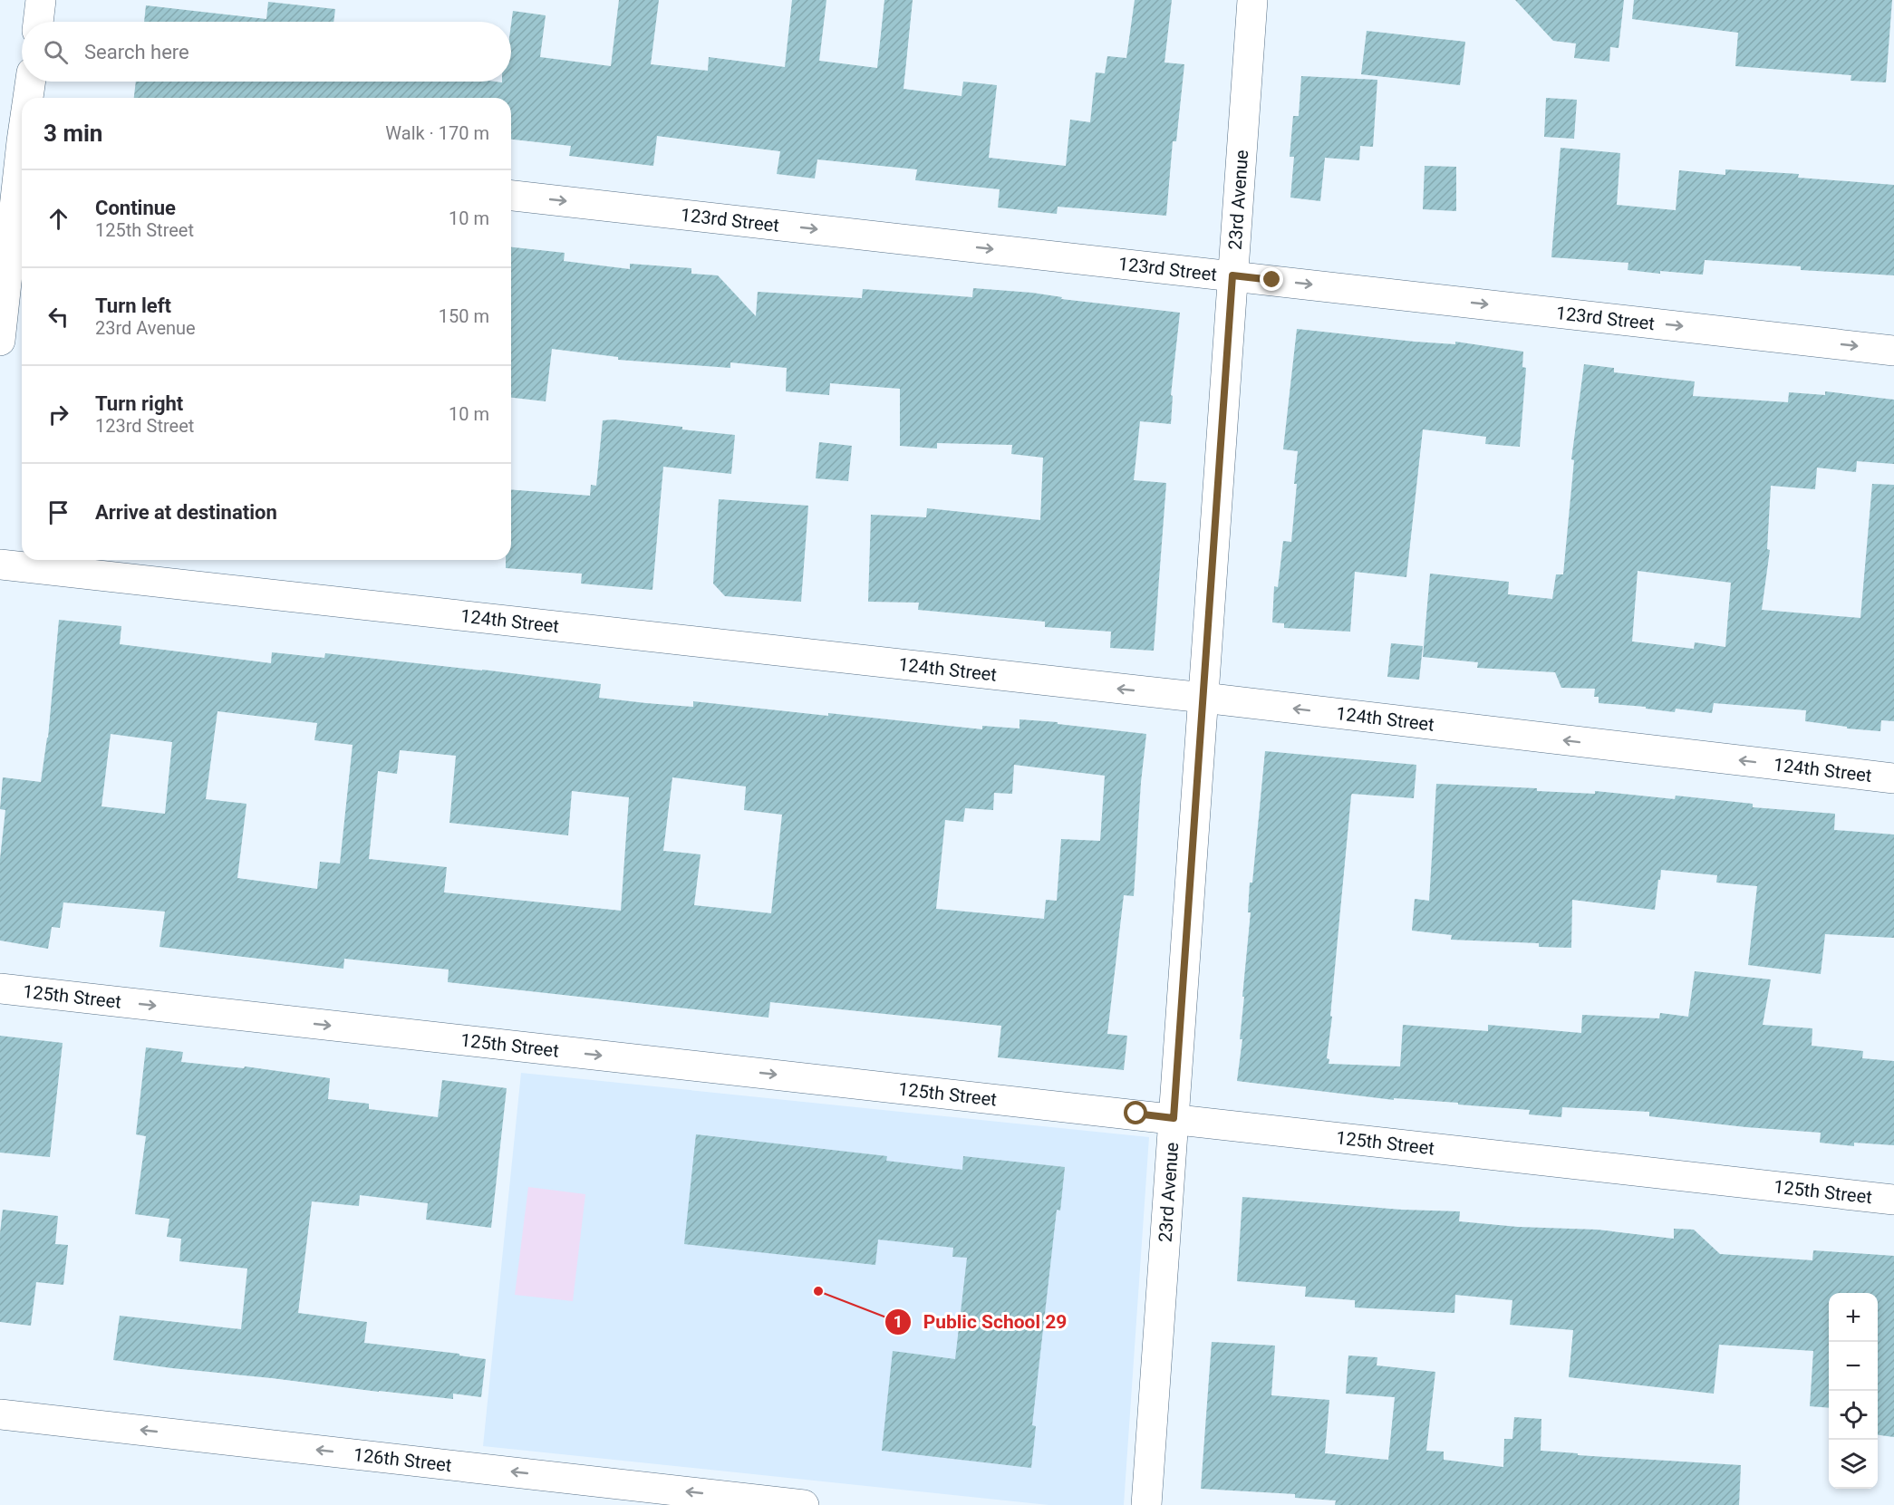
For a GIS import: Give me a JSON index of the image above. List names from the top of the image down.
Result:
{
  "streets": {
    "street": [
      "23rd Avenue",
      "123rd Street",
      "124th Street",
      "125th Street",
      "126th Street"
    ]
  },
  "crossings": [
    ["23rd Avenue", "123rd Street"],
    ["23rd Avenue", "124th Street"],
    ["23rd Avenue", "125th Street"]
  ],
  "one_way": [
    "123rd Street",
    "124th Street",
    "125th Street",
    "126th Street"
  ],
  "places": ["Public School 29"],
  "page": {
    "search": "Search here",
    "heading": ["3 min", "Walk · 170 m"],
    "list": [
      ["Continue", "125th Street", "10 m"],
      ["Turn left", "23rd Avenue", "150 m"],
      ["Turn right", "123rd Street", "10 m"],
      "Arrive at destination"
    ],
    "map_buttons": ["+", "−"]
  }
}
